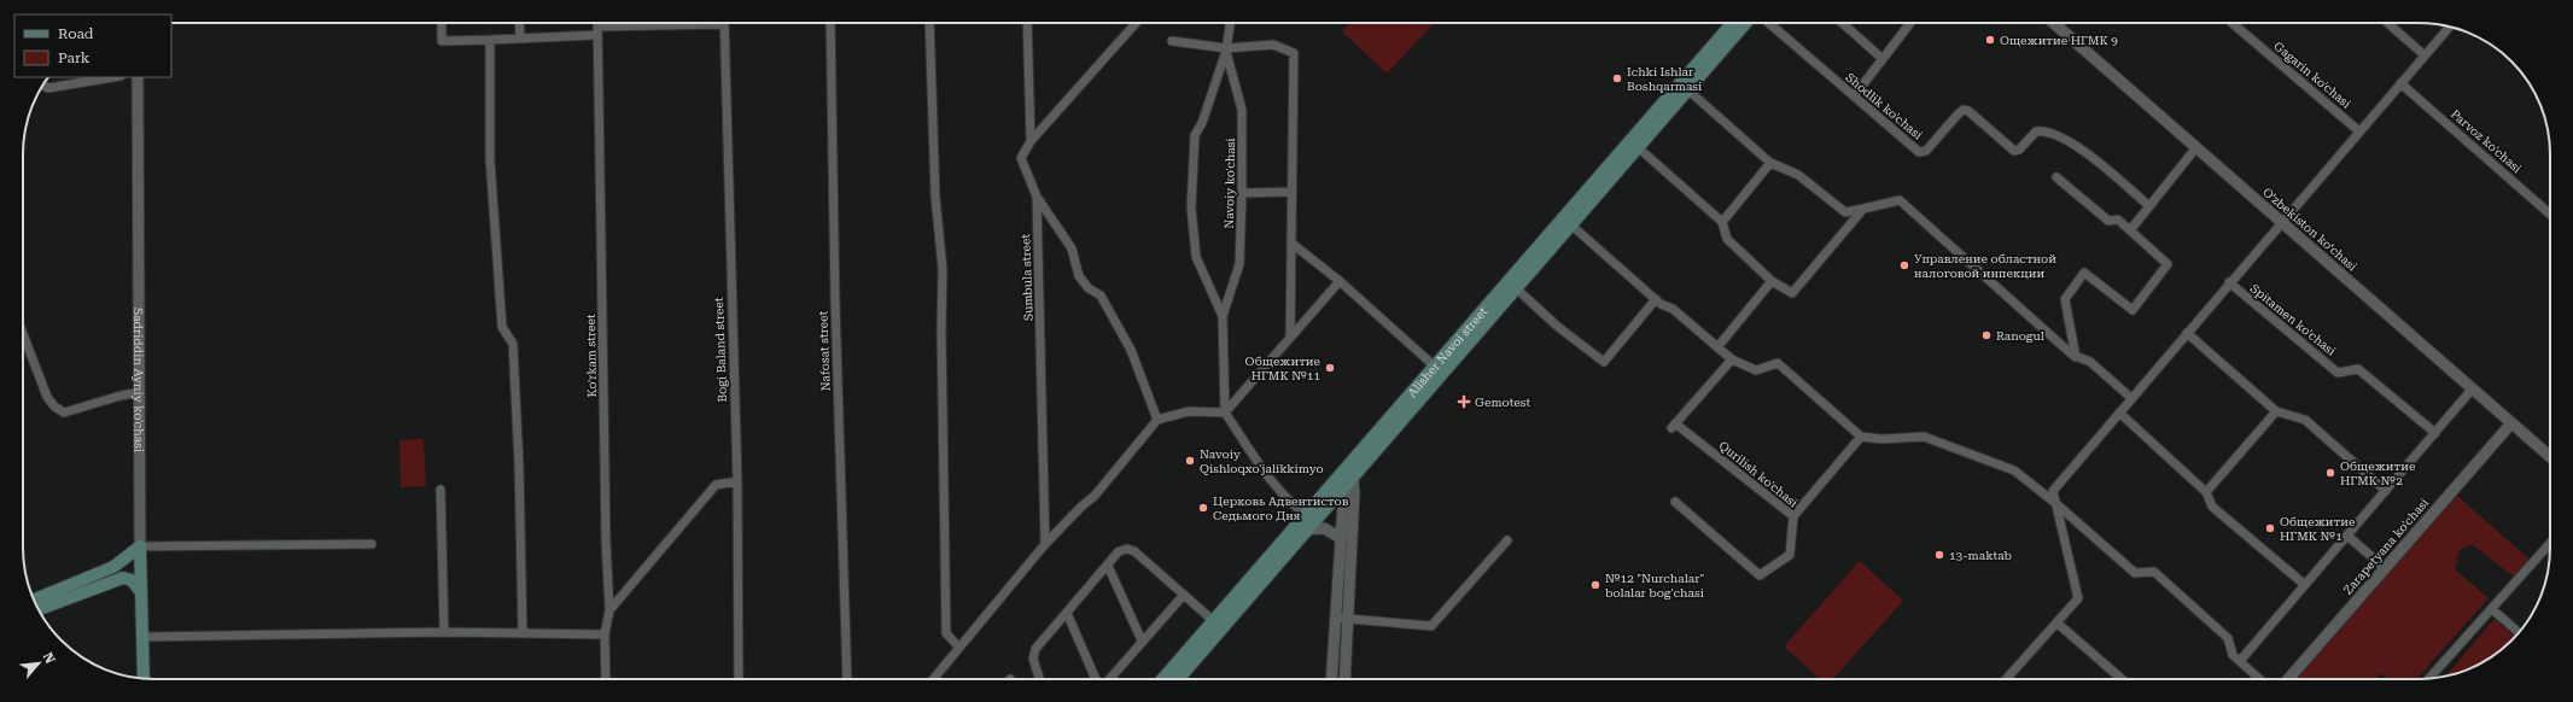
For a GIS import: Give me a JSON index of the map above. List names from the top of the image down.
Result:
{
  "streets": {
    "main road": ["Alisher Navoi street", "Sadriddin Ayniy ko'chasi"],
    "street": [
      "Gagarin ko'chasi",
      "Shodlik ko'chasi",
      "Parvoz ko'chasi",
      "Navoiy ko'chasi",
      "O‘zbekiston ko‘chasi",
      "Sumbula street",
      "Spitamen ko'chasi",
      "Bogi Baland street",
      "Nafosat street",
      "Ko'rkam street",
      "Qurilish ko'chasi",
      "Zarapetyana ko'chasi"
    ]
  },
  "crossings": [
    ["O‘zbekiston ko‘chasi", "Zarapetyana ko'chasi"]
  ],
  "places": {
    "other": [
      "Ощежитие НГМК 9",
      "Ichki Ishlar Boshqarmasi",
      "Управление областной налоговой инпекции",
      "Ranogul",
      "Общежитие НГМК №11",
      "Navoiy Qishloqxo'jalikkimyo",
      "Общежитие НГМК №2",
      "Церковь Адвентистов Седьмого Дня",
      "Общежитие НГМК №1",
      "13-maktab",
      "№12 \"Nurchalar\" bolalar bog'chasi"
    ],
    "health": ["Gemotest"]
  },
  "legend": ["Road", "Park"],
  "north": "top right"
}
